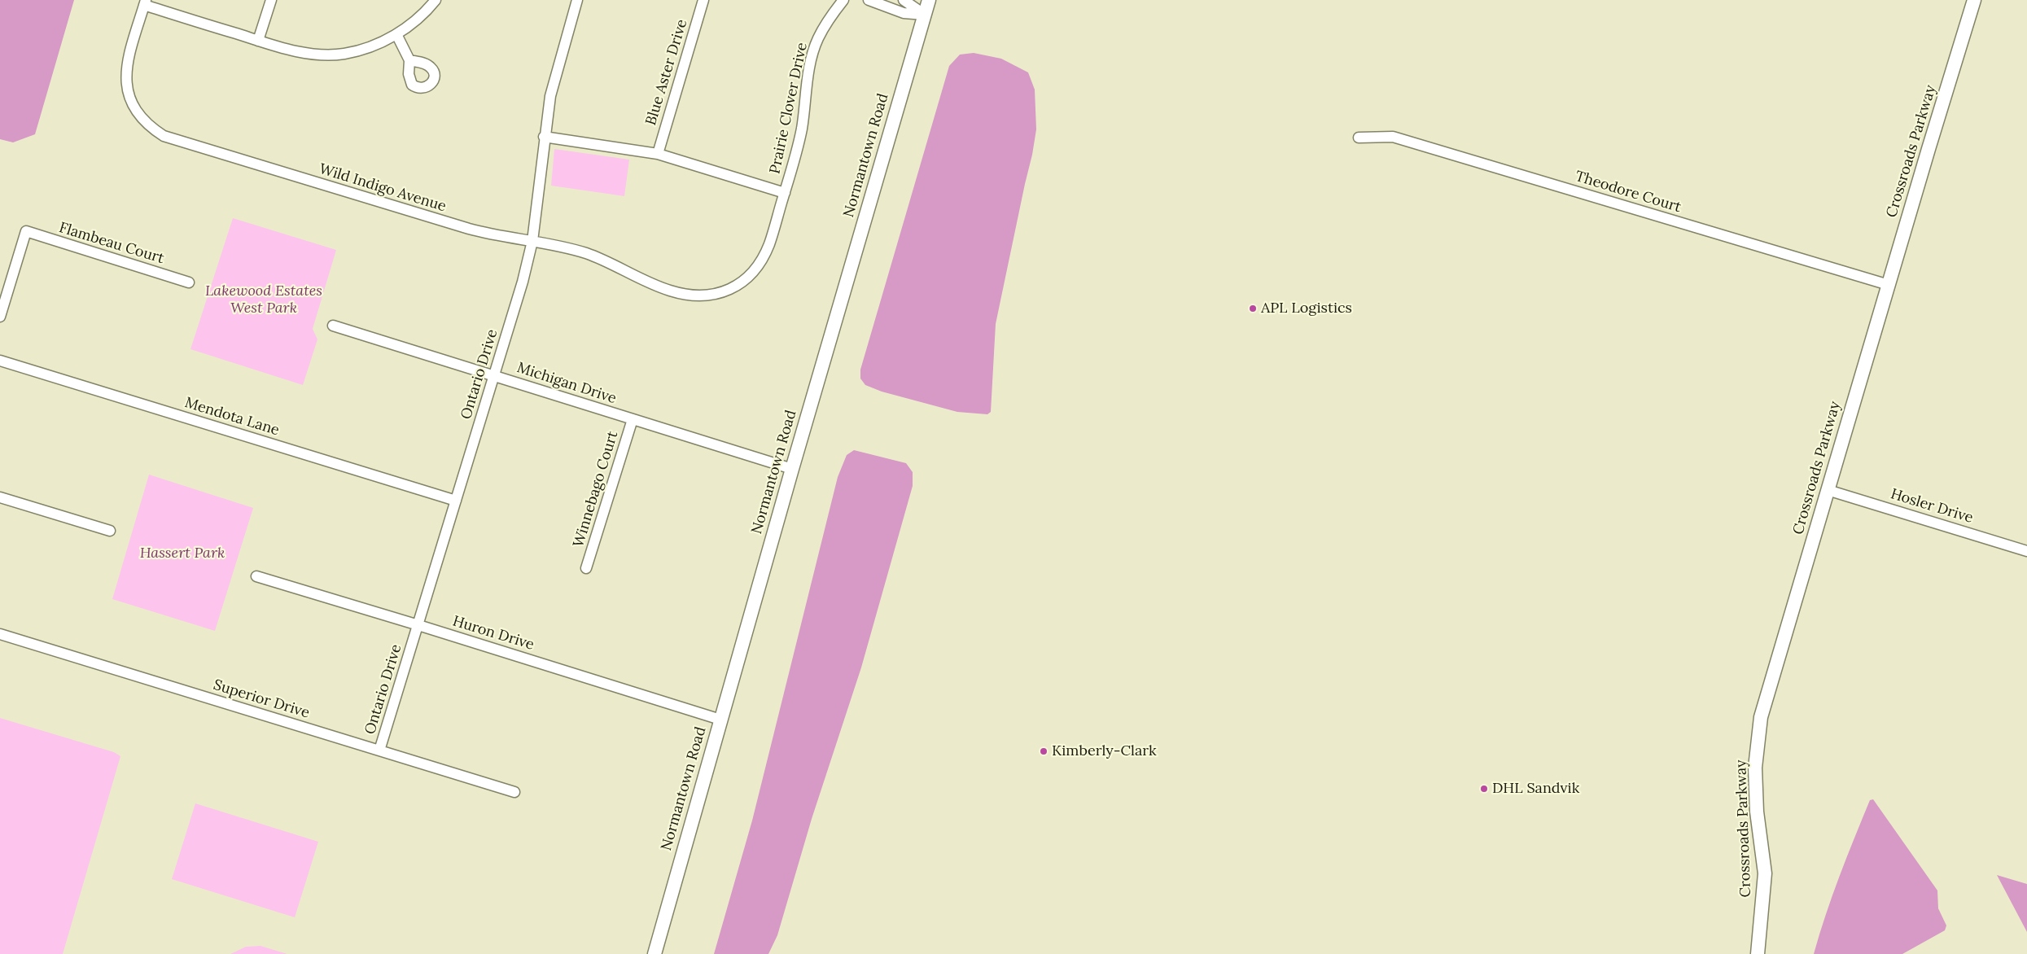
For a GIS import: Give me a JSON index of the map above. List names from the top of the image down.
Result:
{
  "streets": {
    "street": [
      "Blue Aster Drive",
      "Prairie Clover Drive",
      "Crossroads Parkway",
      "Normantown Road",
      "Wild Indigo Avenue",
      "Theodore Court",
      "Flambeau Court",
      "Ontario Drive",
      "Michigan Drive",
      "Mendota Lane",
      "Winnebago Court",
      "Hosler Drive",
      "Huron Drive",
      "Superior Drive"
    ]
  },
  "crossings": [
    ["Prairie Clover Drive", "Wild Indigo Avenue"],
    ["Crossroads Parkway", "Theodore Court"],
    ["Crossroads Parkway", "Hosler Drive"],
    ["Normantown Road", "Michigan Drive"],
    ["Normantown Road", "Huron Drive"],
    ["Wild Indigo Avenue", "Ontario Drive"],
    ["Ontario Drive", "Michigan Drive"],
    ["Ontario Drive", "Mendota Lane"],
    ["Ontario Drive", "Huron Drive"],
    ["Ontario Drive", "Superior Drive"],
    ["Michigan Drive", "Winnebago Court"]
  ],
  "parks": ["Lakewood Estates West Park", "Hassert Park"],
  "places": ["APL Logistics", "Kimberly-Clark", "DHL Sandvik"]
}
